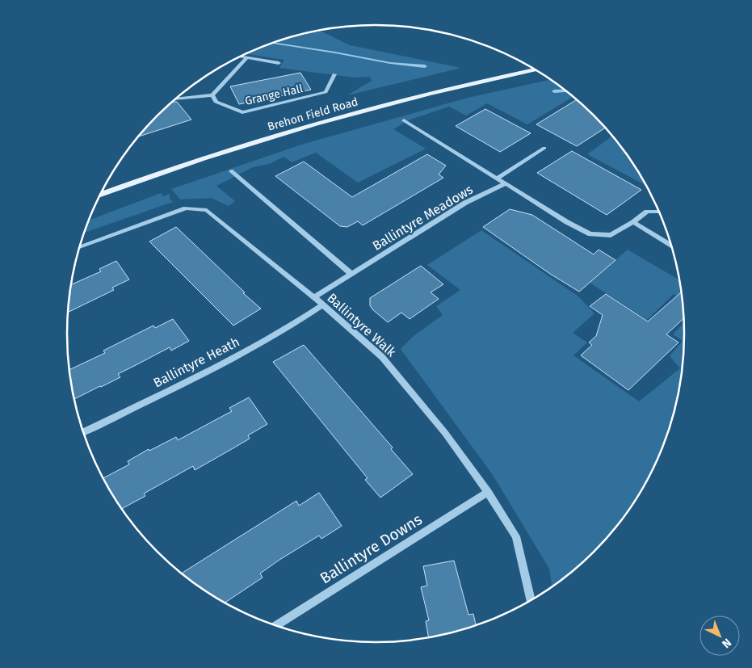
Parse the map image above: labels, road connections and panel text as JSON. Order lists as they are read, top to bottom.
{
  "streets": {
    "main road": ["Brehon Field Road"],
    "street": [
      "Grange Hall",
      "Ballintyre Meadows",
      "Ballintyre Walk",
      "Ballintyre Heath",
      "Ballintyre Downs"
    ]
  },
  "crossings": [
    ["Ballintyre Meadows", "Ballintyre Walk"],
    ["Ballintyre Walk", "Ballintyre Heath"],
    ["Ballintyre Walk", "Ballintyre Downs"]
  ],
  "north": "bottom right"
}
